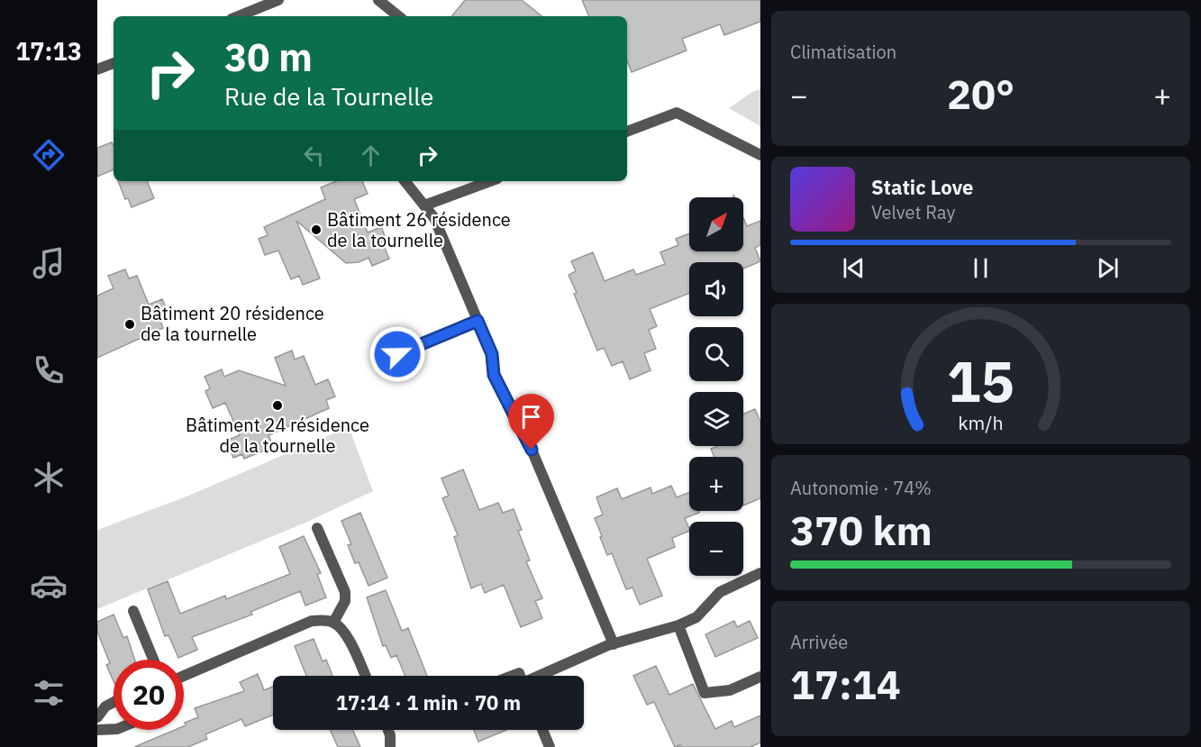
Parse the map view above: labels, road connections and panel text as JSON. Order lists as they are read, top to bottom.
{
  "places": ["Bâtiment 26 résidence de la tournelle", "Bâtiment 20 résidence de la tournelle", "Bâtiment 24 résidence de la tournelle"],
  "north": "top right",
  "page": {
    "tabs": "17:13",
    "tile": [
      "Climatisation",
      ["Autonomie · 74%", "370 km"],
      ["Arrivée", "17:14"]
    ],
    "turn": ["30 m", "Rue de la Tournelle"],
    "heat": ["−", "20°", "+"],
    "song": ["Static Love", "Velvet Ray"],
    "map_buttons": ["+", "−"],
    "limit": "20",
    "trip": "17:14 · 1 min · 70 m",
    "gauge": ["15", "km/h"]
  }
}
